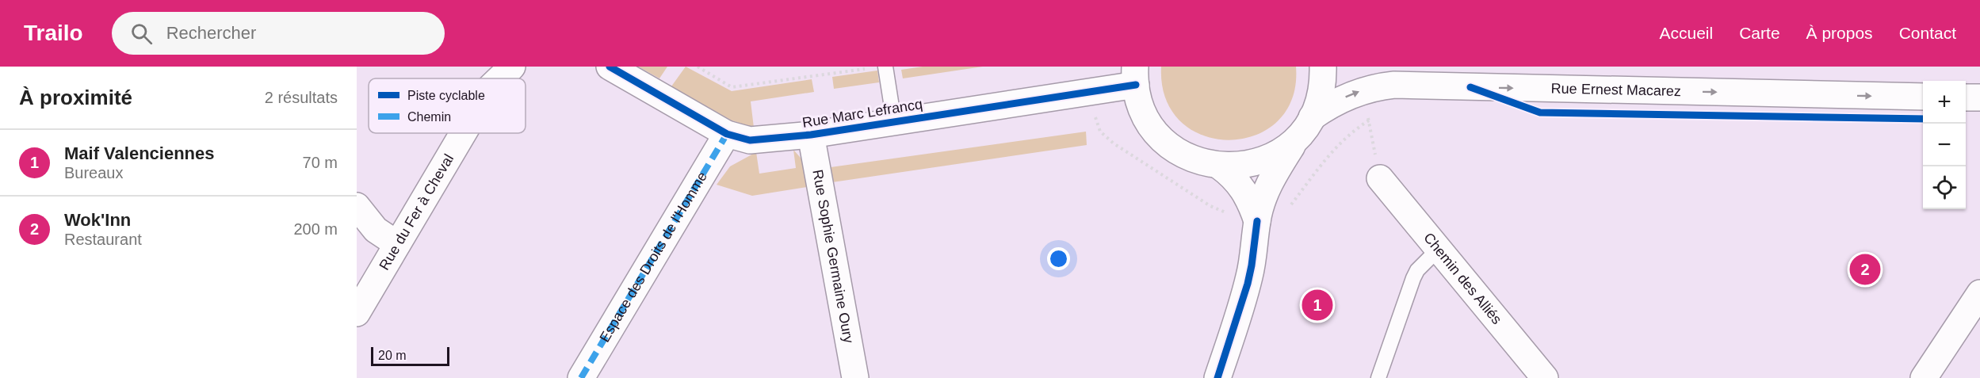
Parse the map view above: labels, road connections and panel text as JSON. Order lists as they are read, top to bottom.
{
  "streets": {
    "street": [
      "Rue Ernest Macarez",
      "Rue Marc Lefrancq",
      "Rue du Fer à Cheval",
      "Espace des Droits de l'Homme",
      "Rue Sophie Germaine Oury",
      "Chemin des Alliés"
    ]
  },
  "crossings": [
    ["Rue Marc Lefrancq", "Espace des Droits de l'Homme"],
    ["Rue Marc Lefrancq", "Rue Sophie Germaine Oury"]
  ],
  "one_way": ["Rue Ernest Macarez"],
  "legend": ["Piste cyclable", "Chemin"],
  "scale_bar": "20 m",
  "page": {
    "header": "Trailo",
    "search": "Rechercher",
    "nav": [
      "Accueil",
      "Carte",
      "À propos",
      "Contact"
    ],
    "heading": ["À proximité", "2 résultats"],
    "map_buttons": ["+", "−"],
    "list": [
      {
        "mark": "1",
        "name": "Maif Valenciennes",
        "note": "Bureaux",
        "value": "70 m"
      },
      {
        "mark": "2",
        "name": "Wok'Inn",
        "note": "Restaurant",
        "value": "200 m"
      }
    ],
    "pins": ["2", "1"],
    "scale": "20 m"
  }
}
